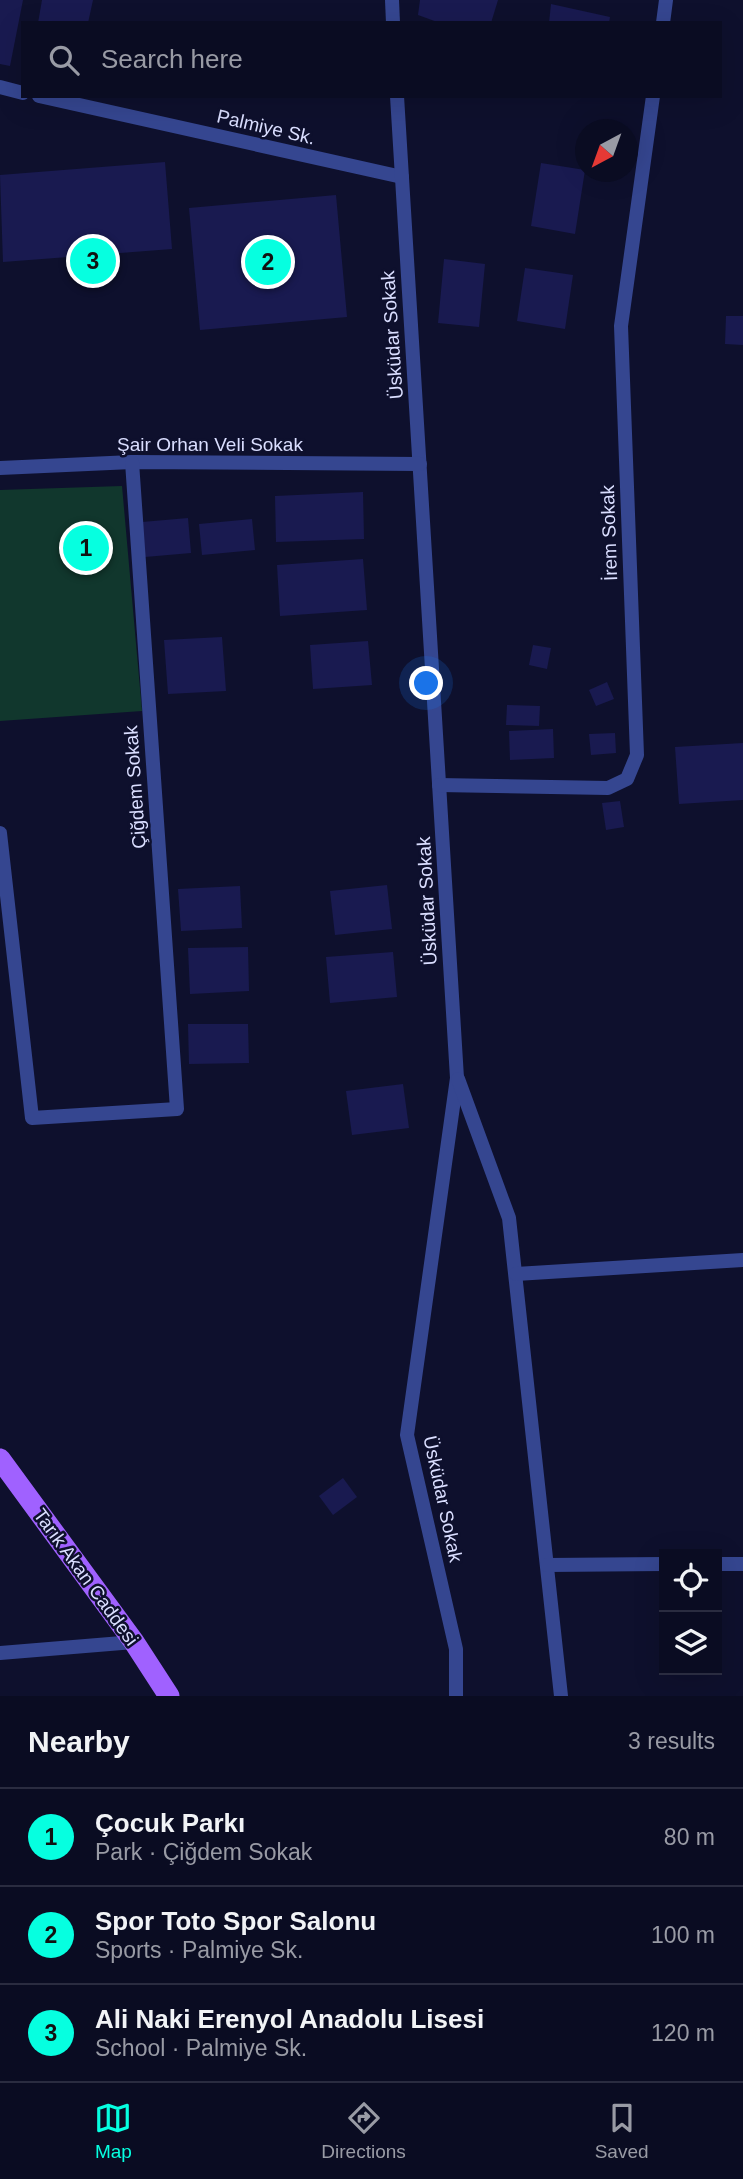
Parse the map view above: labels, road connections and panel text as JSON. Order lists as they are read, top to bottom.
{
  "streets": {
    "main road": ["Tarık Akan Caddesi"],
    "street": [
      "Palmiye Sk.",
      "Üsküdar Sokak",
      "Şair Orhan Veli Sokak",
      "İrem Sokak",
      "Çiğdem Sokak"
    ]
  },
  "crossings": [
    ["Palmiye Sk.", "Üsküdar Sokak"],
    ["Üsküdar Sokak", "Şair Orhan Veli Sokak"],
    ["Üsküdar Sokak", "İrem Sokak"],
    ["Şair Orhan Veli Sokak", "Çiğdem Sokak"]
  ],
  "north": "bottom left",
  "page": {
    "search": "Search here",
    "pins": ["3", "2", "1"],
    "heading": ["Nearby", "3 results"],
    "list": [
      {
        "mark": "1",
        "name": "Çocuk Parkı",
        "note": "Park · Çiğdem Sokak",
        "value": "80 m"
      },
      {
        "mark": "2",
        "name": "Spor Toto Spor Salonu",
        "note": "Sports · Palmiye Sk.",
        "value": "100 m"
      },
      {
        "mark": "3",
        "name": "Ali Naki Erenyol Anadolu Lisesi",
        "note": "School · Palmiye Sk.",
        "value": "120 m"
      }
    ],
    "nav": ["Map", "Directions", "Saved"]
  }
}
